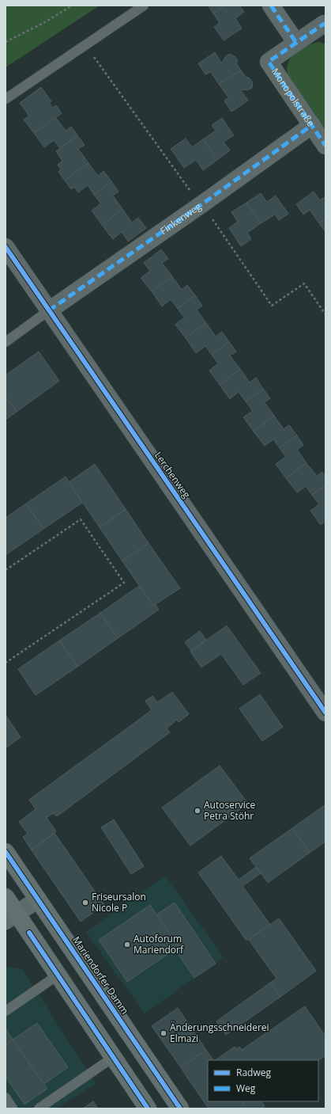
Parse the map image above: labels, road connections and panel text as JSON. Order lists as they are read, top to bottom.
{
  "streets": {
    "main road": ["Mariendorfer Damm"],
    "street": ["Monopolstraße", "Finkenweg", "Lerchenweg"]
  },
  "crossings": [
    ["Monopolstraße", "Finkenweg"],
    ["Finkenweg", "Lerchenweg"]
  ],
  "places": [
    "Autoservice Petra Stöhr",
    "Friseursalon Nicole P",
    "Autoforum Mariendorf",
    "Änderungsschneiderei Elmazi"
  ],
  "legend": ["Radweg", "Weg"]
}
